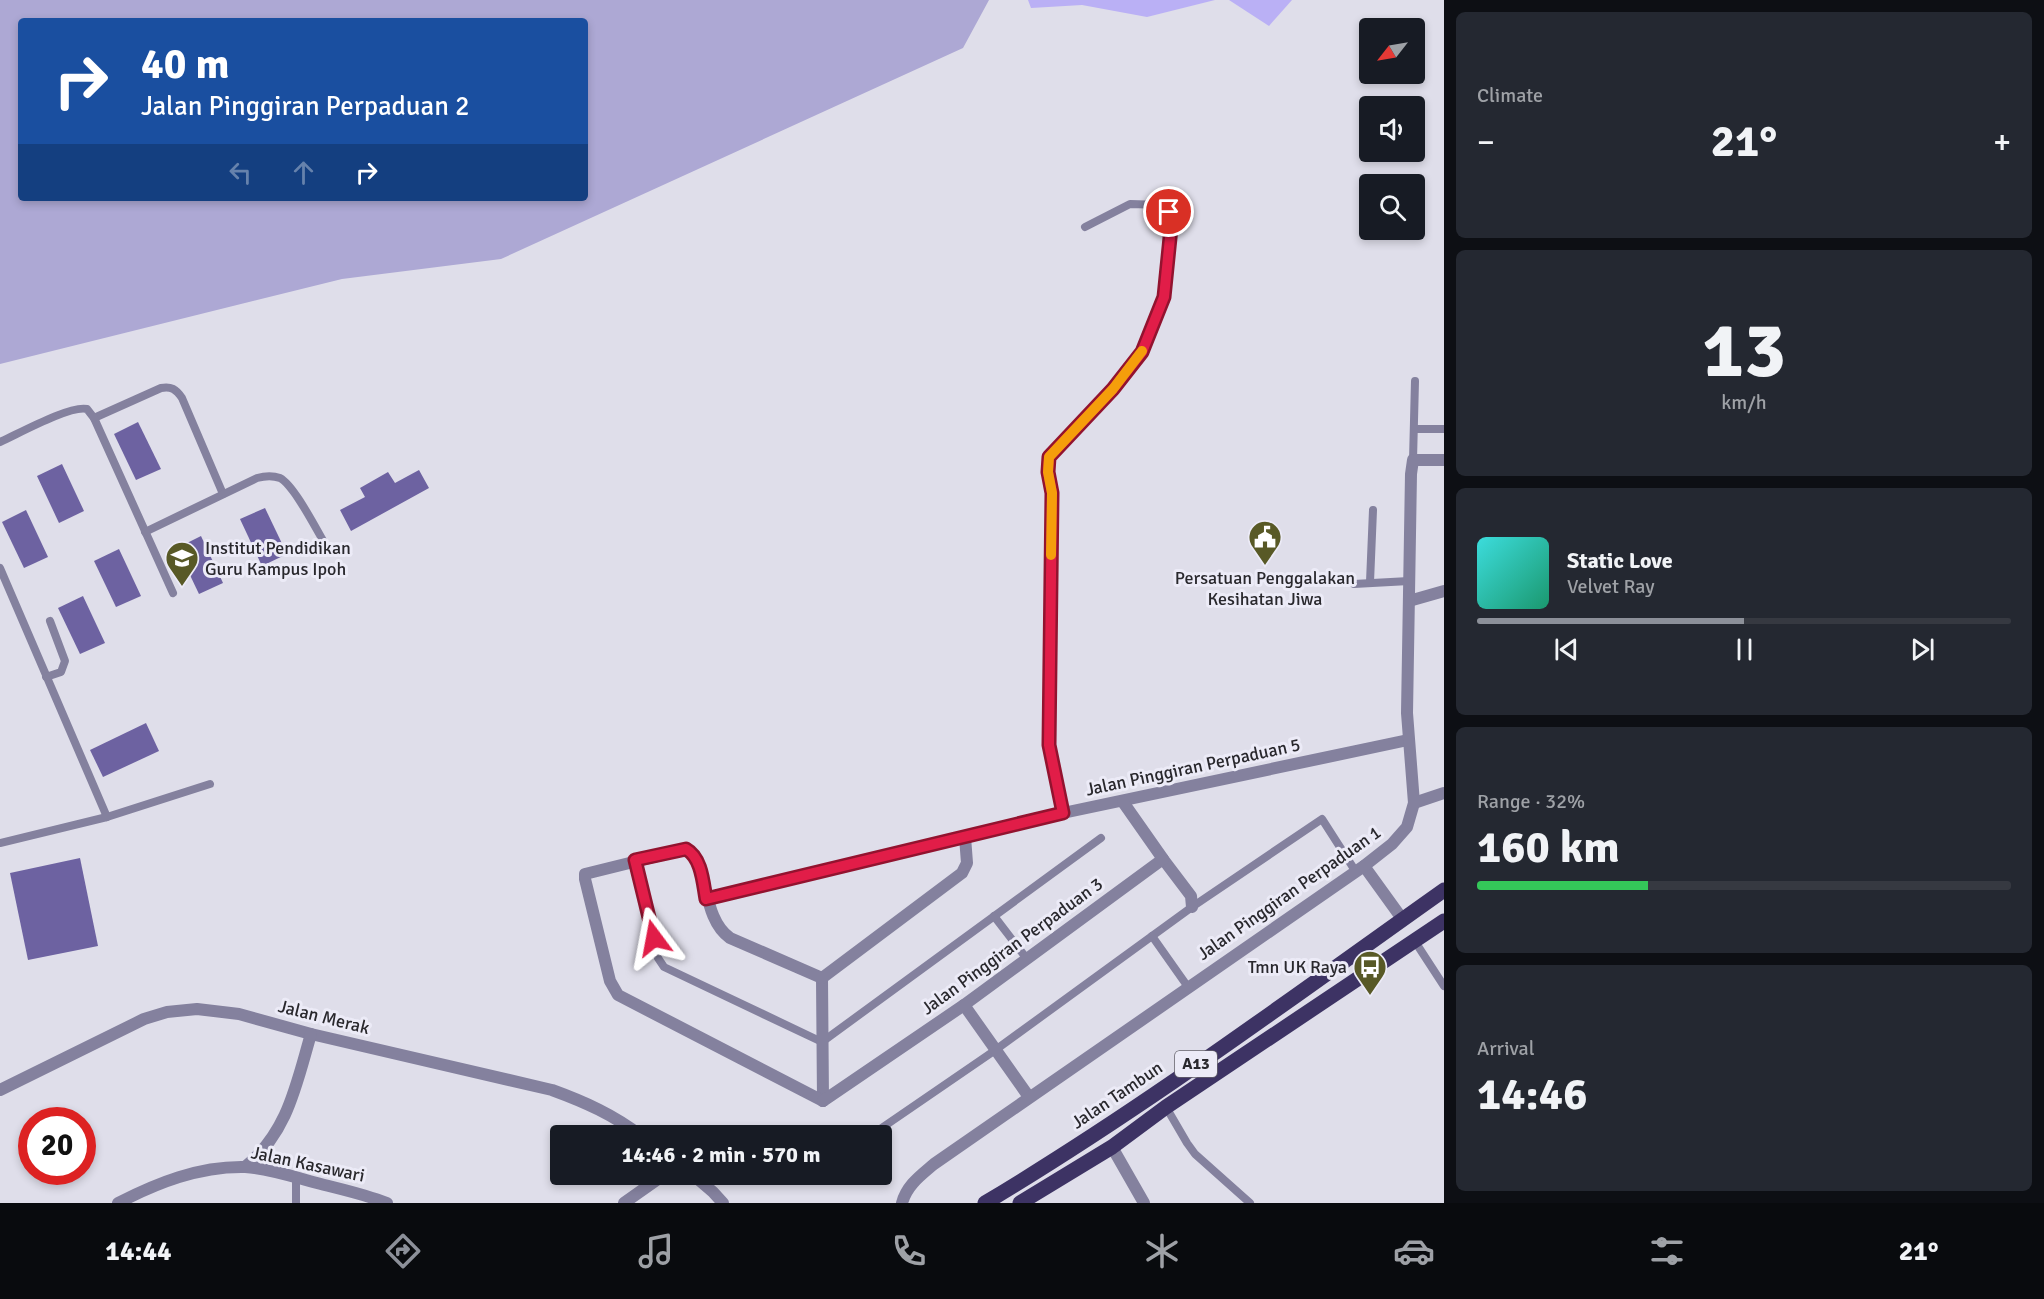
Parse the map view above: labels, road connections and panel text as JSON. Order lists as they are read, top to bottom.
{
  "streets": {
    "main road": ["A13", "Jalan Tambun"],
    "street": [
      "Jalan Pinggiran Perpaduan 5",
      "Jalan Pinggiran Perpaduan 1",
      "Jalan Pinggiran Perpaduan 3",
      "Jalan Merak",
      "Jalan Kasawari"
    ]
  },
  "crossings": [
    ["Jalan Pinggiran Perpaduan 5", "Jalan Pinggiran Perpaduan 1"]
  ],
  "places": {
    "public building": ["Persatuan Penggalakan Kesihatan Jiwa"],
    "school or university": ["Institut Pendidikan Guru Kampus Ipoh"],
    "bus stop": ["Tmn UK Raya"]
  },
  "north": "bottom left",
  "page": {
    "tile": [
      "Climate",
      ["13", "km/h"],
      ["Range · 32%", "160 km"],
      ["Arrival", "14:46"]
    ],
    "turn": ["40 m", "Jalan Pinggiran Perpaduan 2"],
    "heat": ["−", "21°", "+"],
    "song": ["Static Love", "Velvet Ray"],
    "limit": "20",
    "trip": "14:46 · 2 min · 570 m",
    "tabs": ["14:44", "21°"]
  }
}
